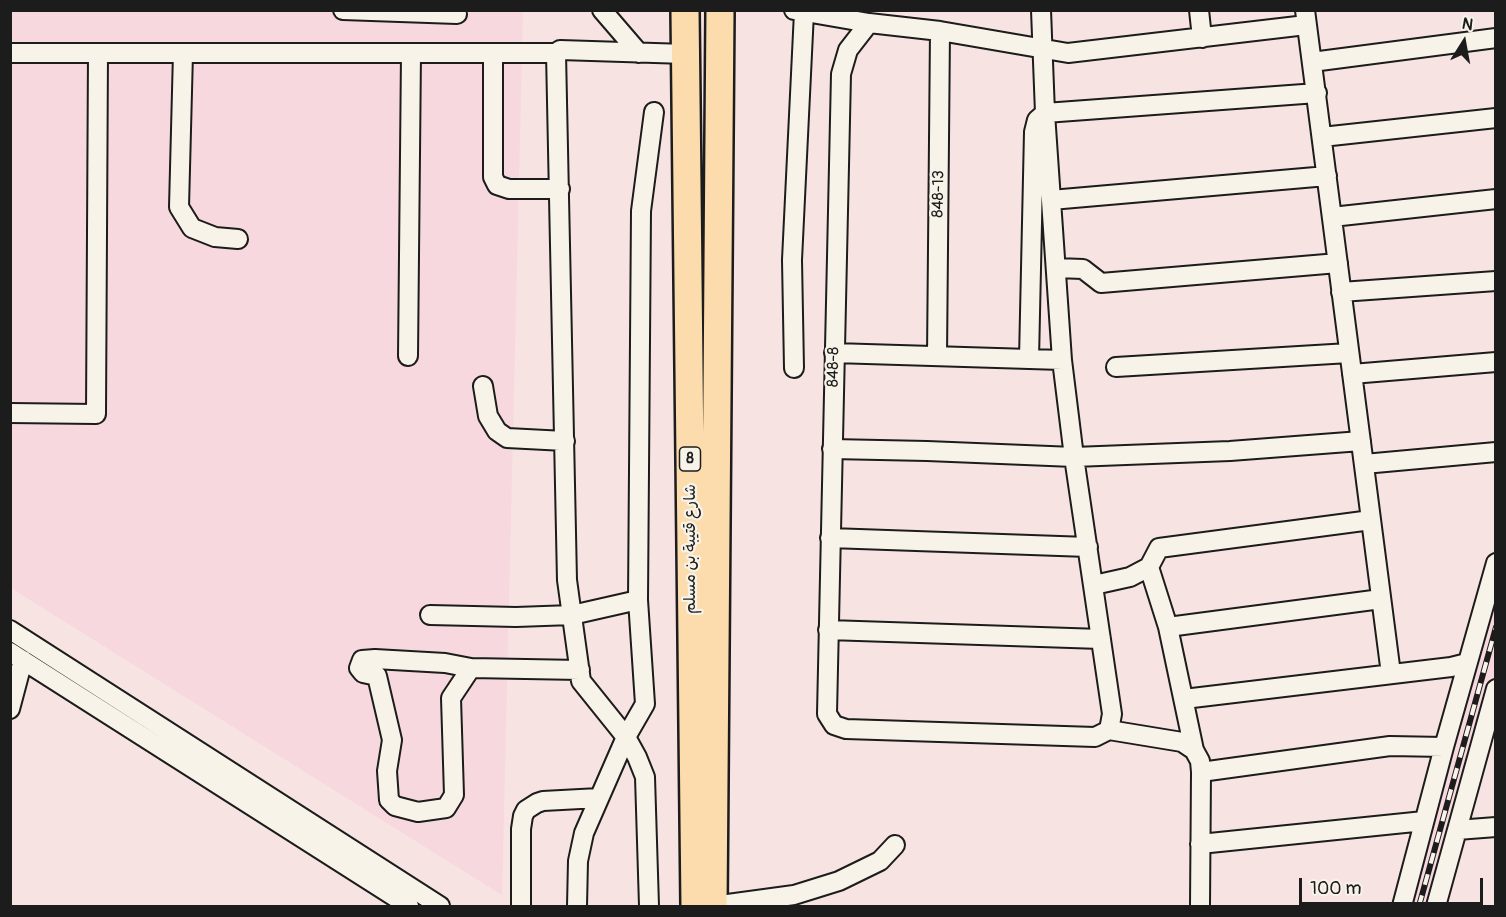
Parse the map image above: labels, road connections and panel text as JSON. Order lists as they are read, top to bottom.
{
  "streets": {
    "highway": ["8", "شارع قتيبة بن مسلم"],
    "street": ["848-13", "848-8"]
  },
  "scale_bar": "100 m",
  "north": "top"
}
